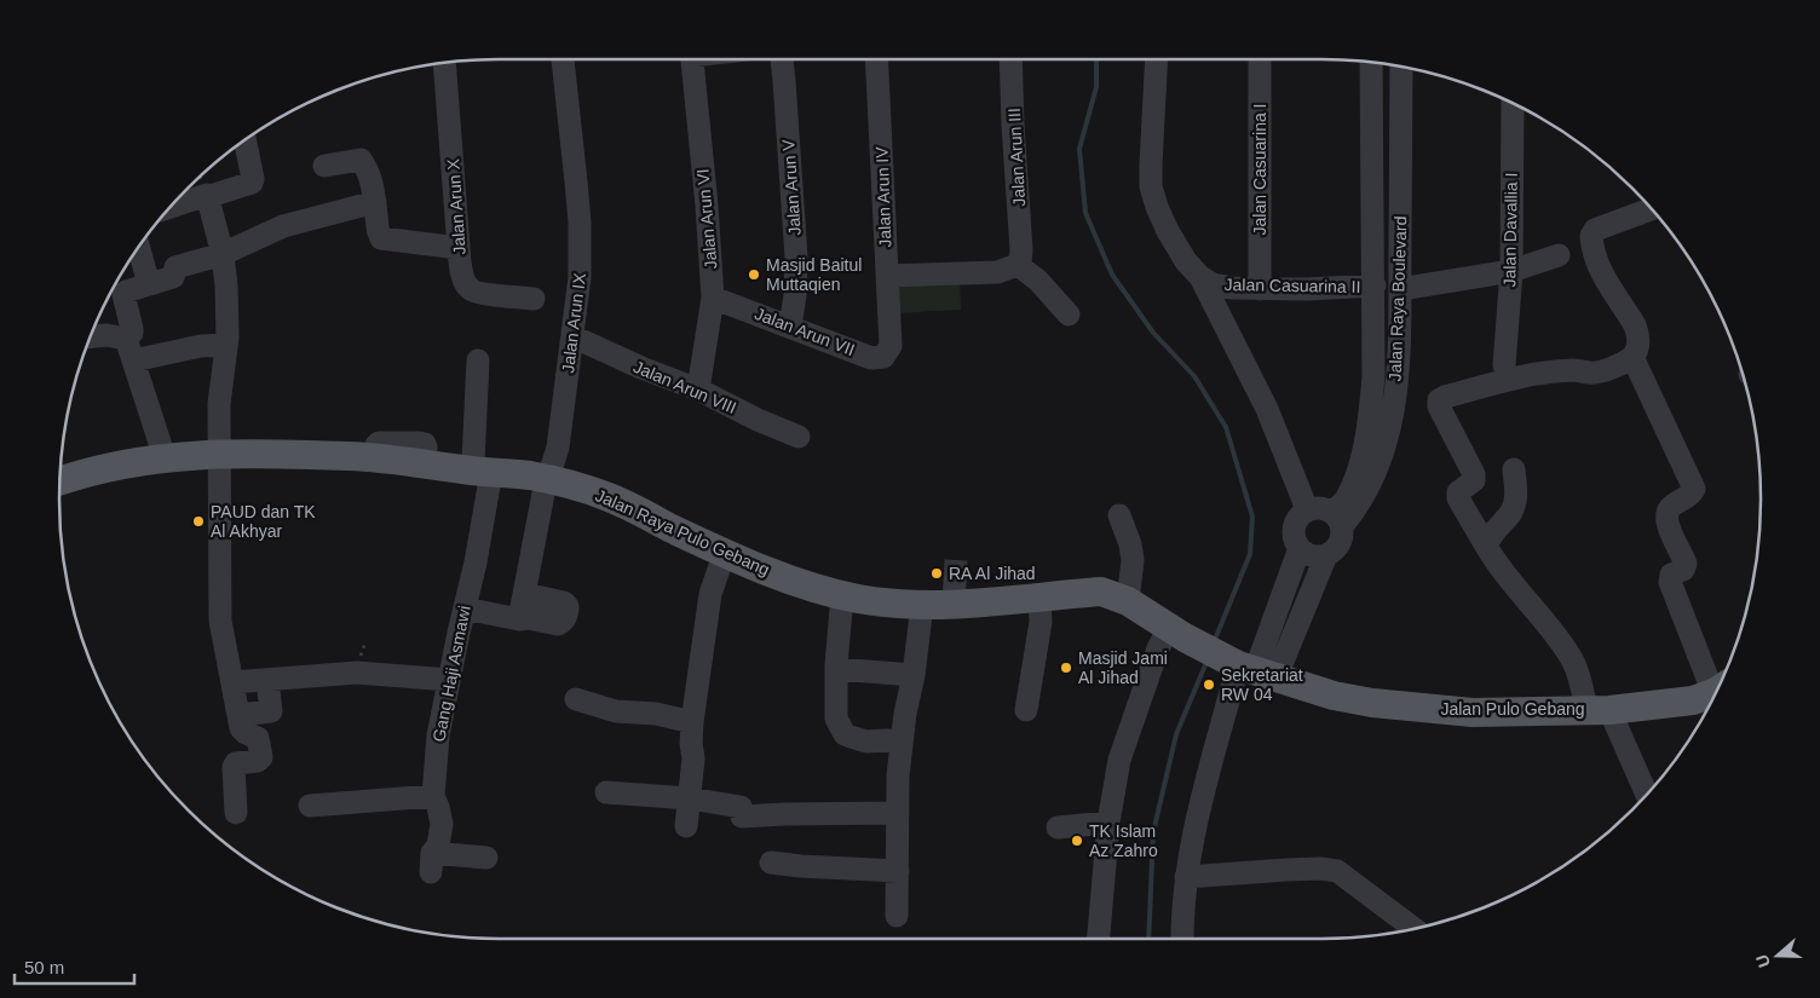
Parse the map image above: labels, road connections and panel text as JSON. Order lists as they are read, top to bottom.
{
  "streets": {
    "main road": ["Jalan Raya Pulo Gebang", "Jalan Pulo Gebang"],
    "street": [
      "Jalan Arun III",
      "Jalan Casuarina I",
      "Jalan Arun V",
      "Jalan Arun IV",
      "Jalan Arun X",
      "Jalan Arun VI",
      "Jalan Davallia I",
      "Jalan Casuarina II",
      "Jalan Raya Boulevard",
      "Jalan Arun IX",
      "Jalan Arun VII",
      "Jalan Arun VIII",
      "Gang Haji Asmawi"
    ]
  },
  "crossings": [
    ["Jalan Casuarina I", "Jalan Casuarina II"],
    ["Jalan Arun V", "Jalan Arun VII"],
    ["Jalan Arun IV", "Jalan Arun VII"],
    ["Jalan Arun VI", "Jalan Arun VII"],
    ["Jalan Arun VI", "Jalan Arun VIII"],
    ["Jalan Casuarina II", "Jalan Raya Boulevard"],
    ["Jalan Arun IX", "Jalan Arun VIII"],
    ["Jalan Arun IX", "Jalan Raya Pulo Gebang"],
    ["Jalan Raya Pulo Gebang", "Gang Haji Asmawi"],
    ["Jalan Raya Pulo Gebang", "Jalan Pulo Gebang"]
  ],
  "places": [
    "Masjid Baitul Muttaqien",
    "PAUD dan TK Al Akhyar",
    "RA Al Jihad",
    "Masjid Jami Al Jihad",
    "Sekretariat RW 04",
    "TK Islam Az Zahro"
  ],
  "scale_bar": "50 m",
  "north": "left"
}
